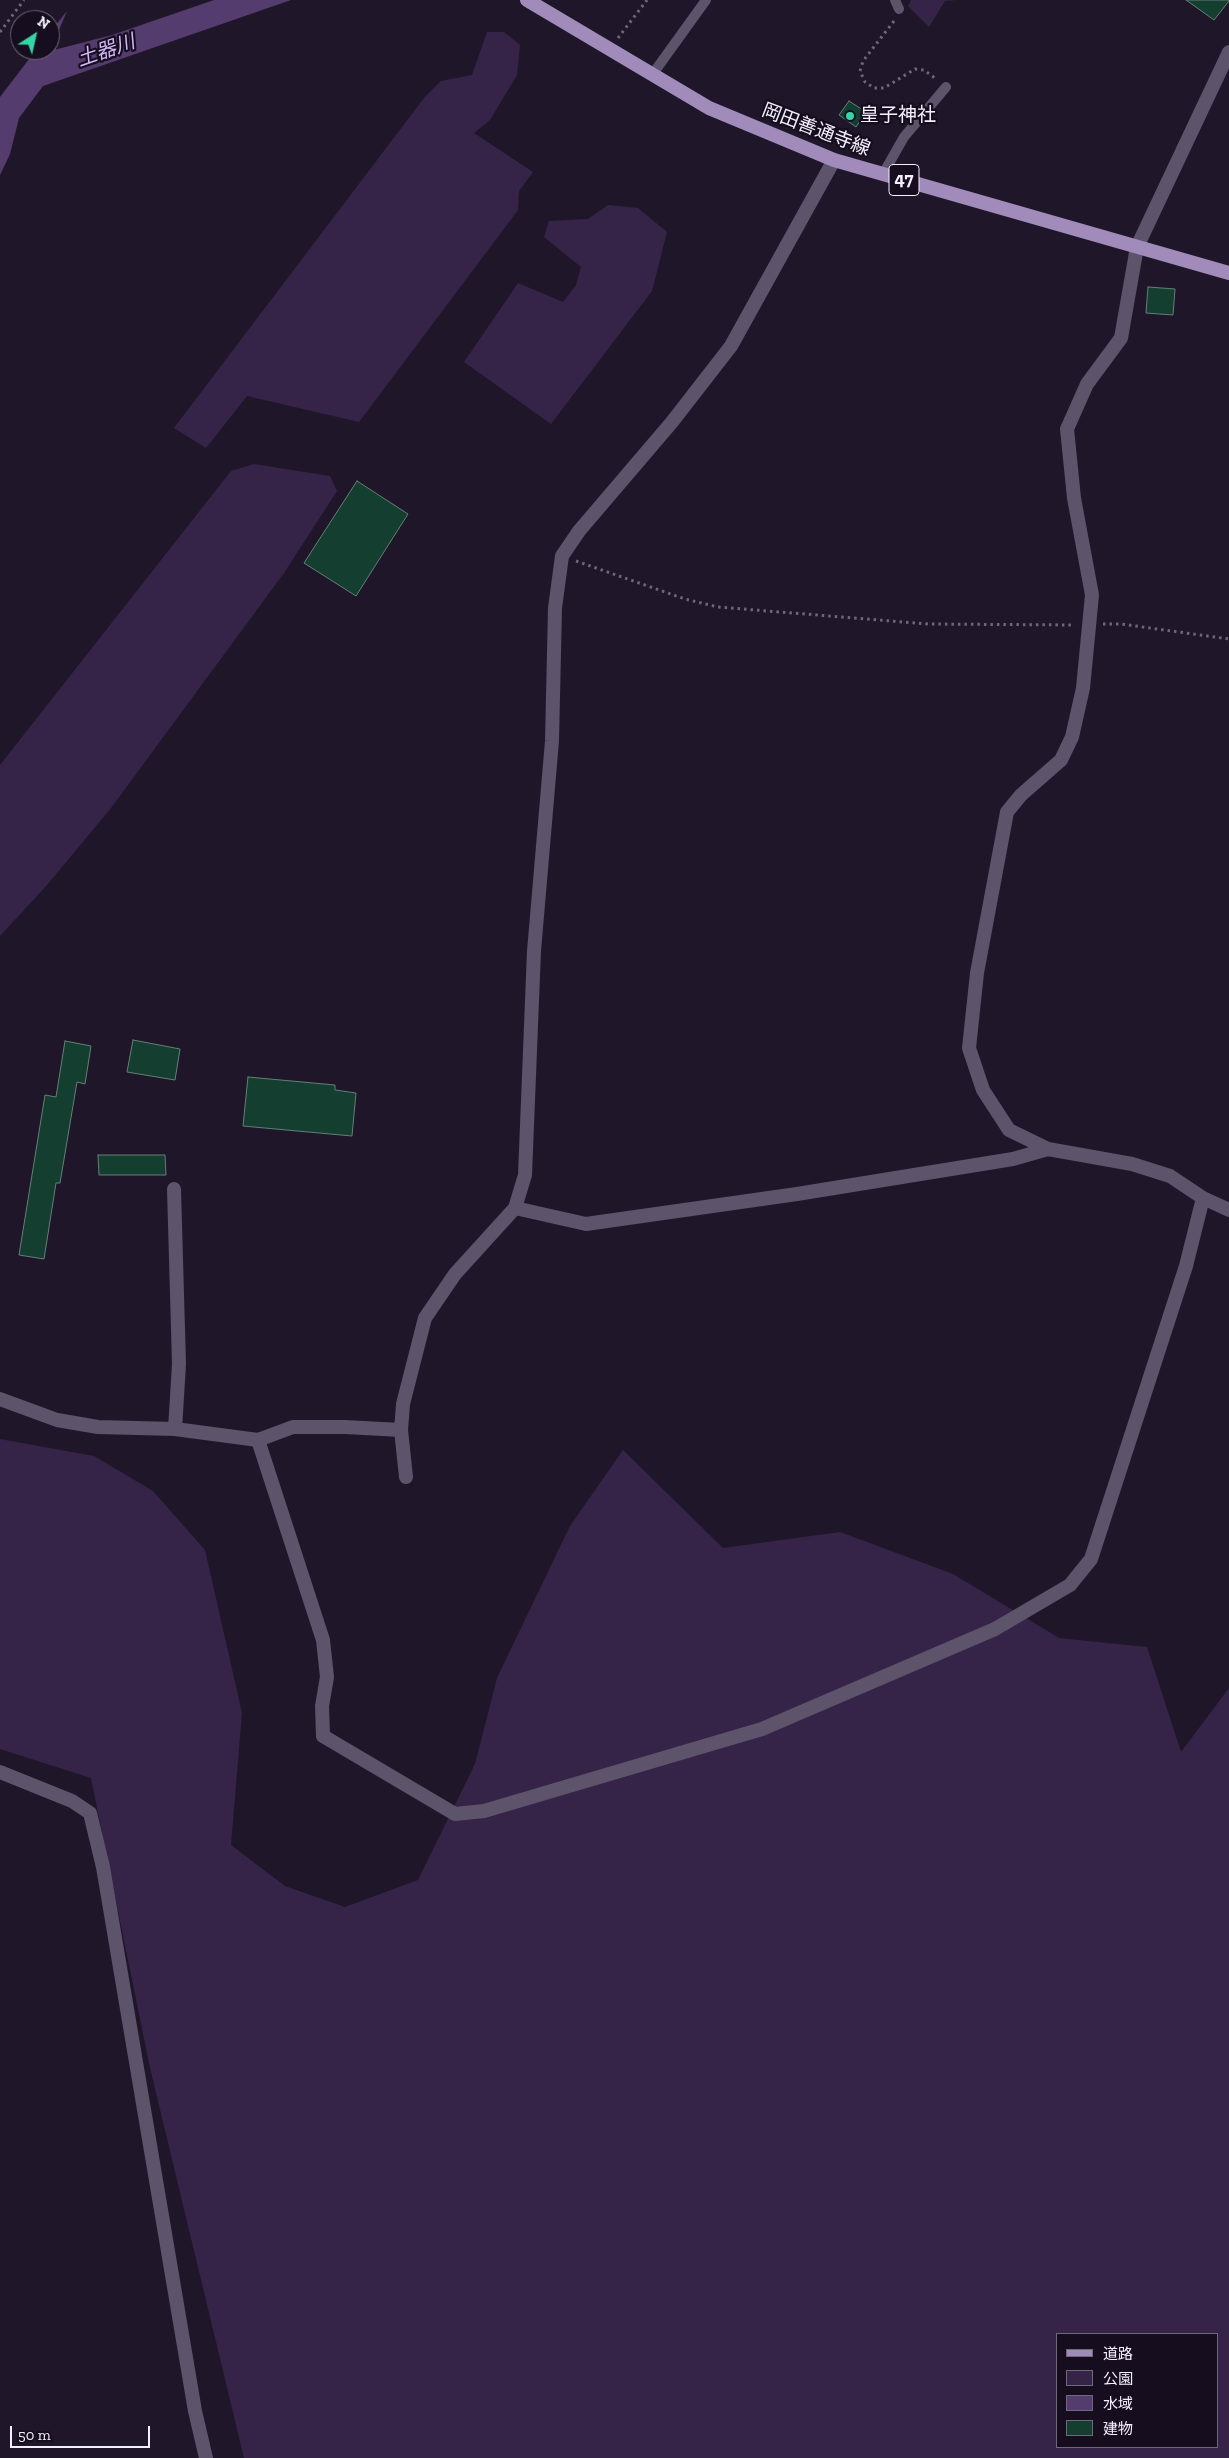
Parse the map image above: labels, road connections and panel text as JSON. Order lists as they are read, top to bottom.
{
  "streets": {
    "main road": ["岡田善通寺線", "47"]
  },
  "water": ["土器川"],
  "places": ["皇子神社"],
  "legend": [
    "道路",
    "公園",
    "水域",
    "建物"
  ],
  "scale_bar": "50 m",
  "north": "top right"
}
